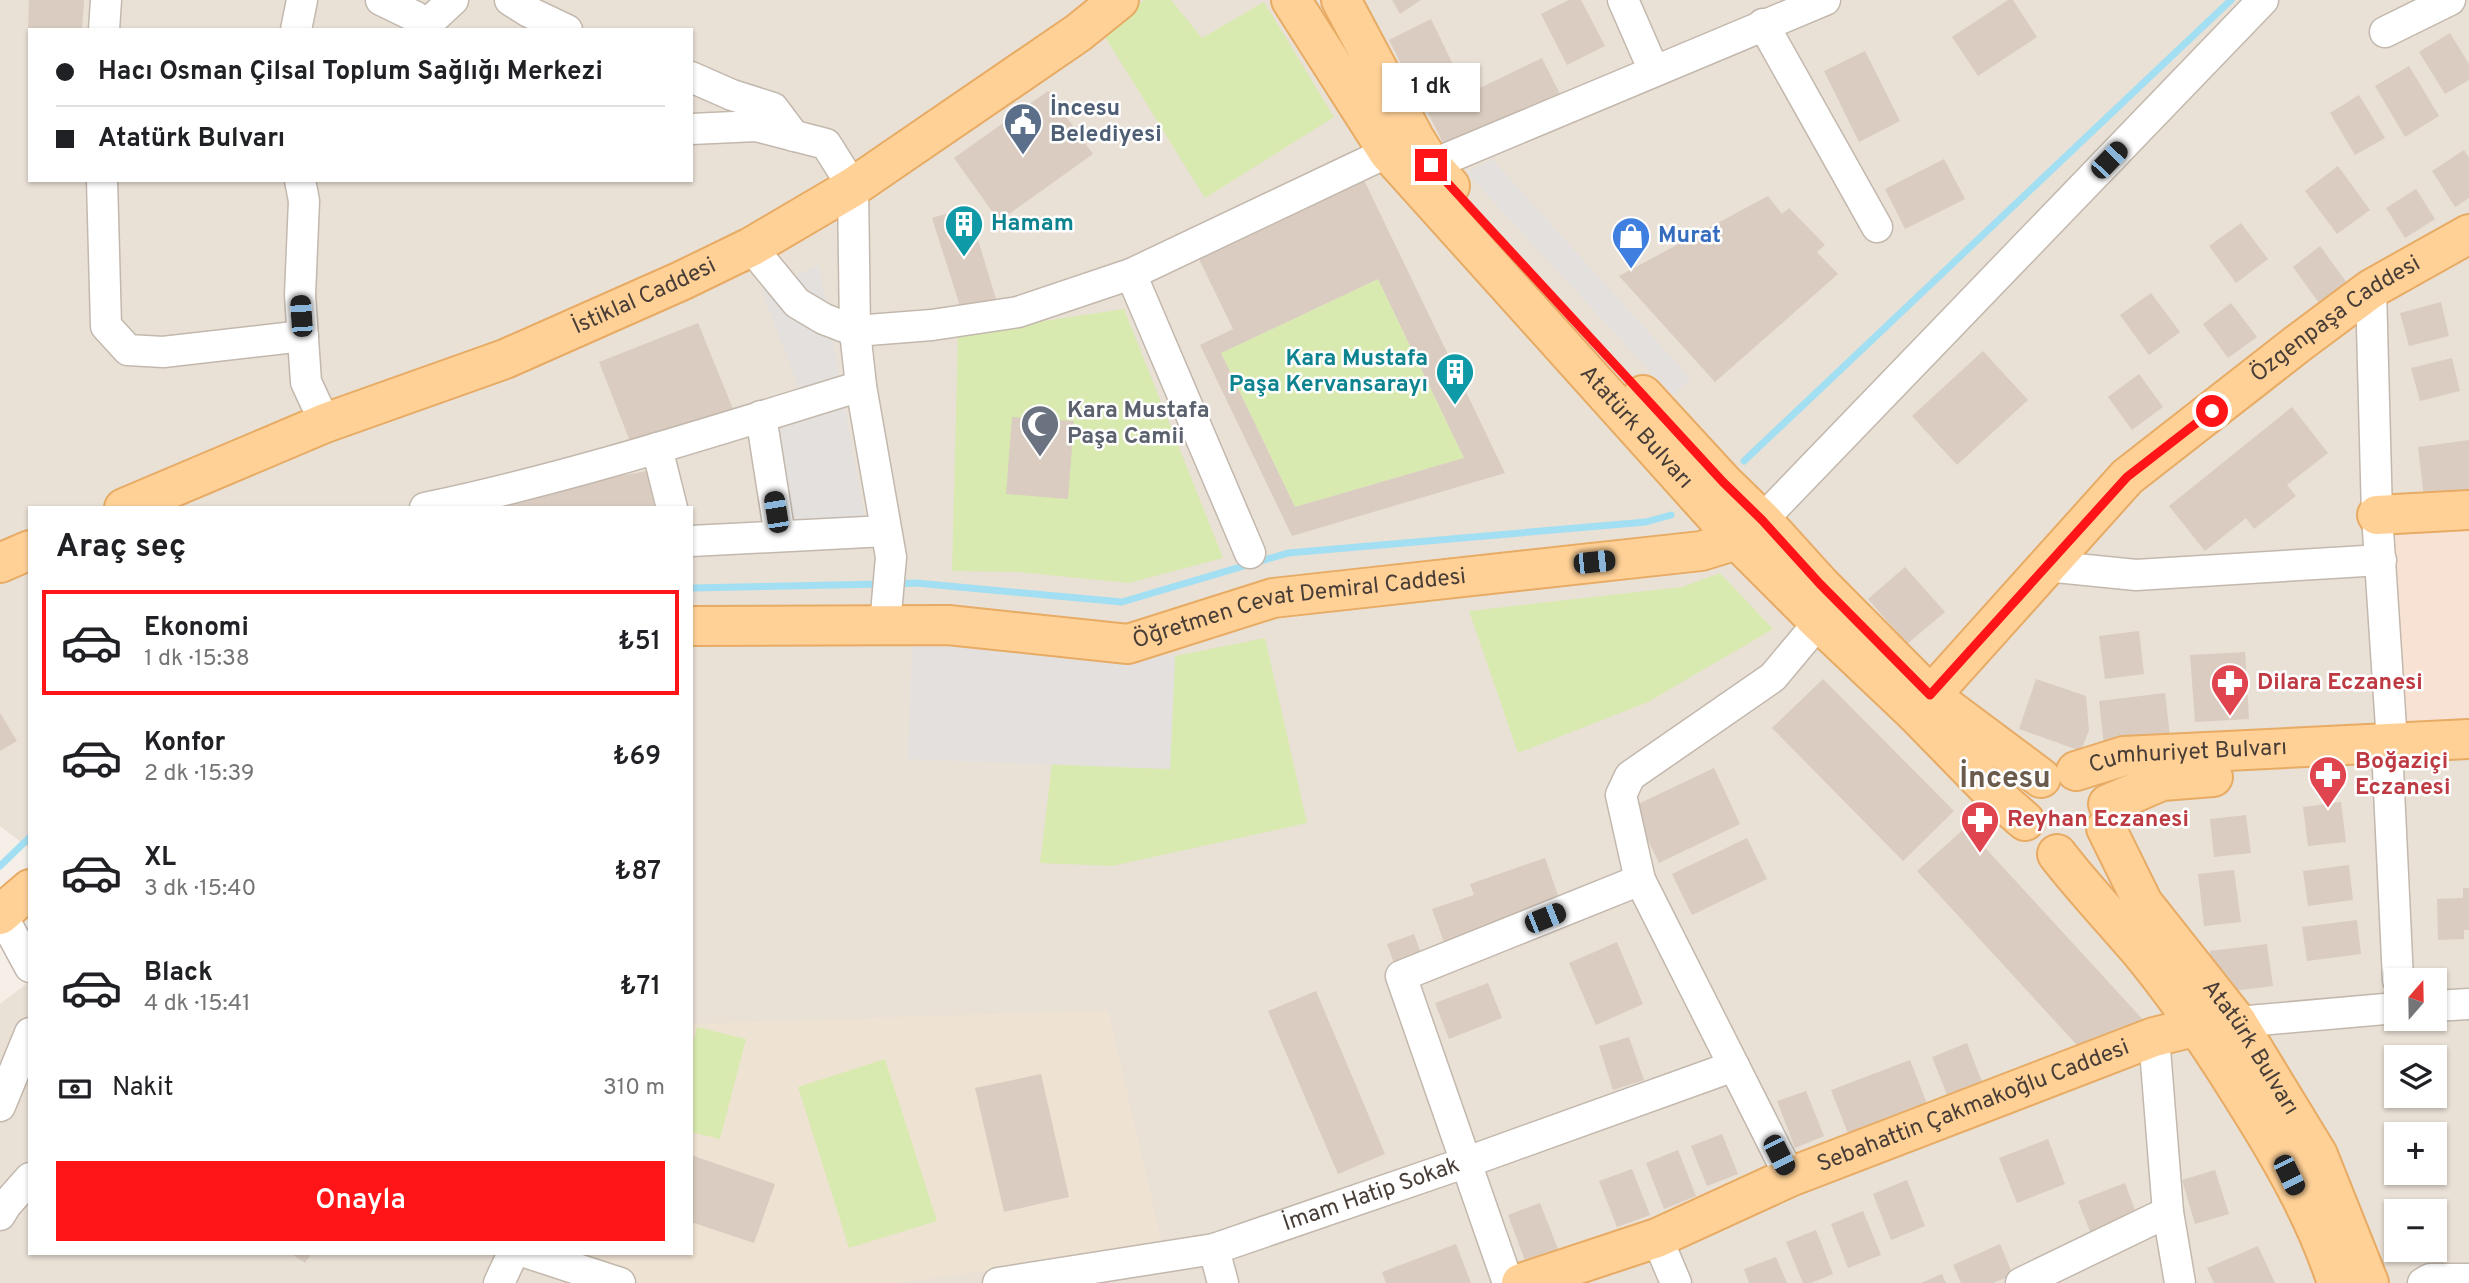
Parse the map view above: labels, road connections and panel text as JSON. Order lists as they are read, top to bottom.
{
  "streets": {
    "main road": [
      "İstiklal Caddesi",
      "Özgenpaşa Caddesi",
      "Atatürk Bulvarı",
      "Öğretmen Cevat Demiral Caddesi",
      "Cumhuriyet Bulvarı",
      "Sebahattin Çakmakoğlu Caddesi"
    ],
    "street": ["İmam Hatip Sokak"]
  },
  "crossings": [
    ["Özgenpaşa Caddesi", "Atatürk Bulvarı"],
    ["Atatürk Bulvarı", "Öğretmen Cevat Demiral Caddesi"],
    ["Atatürk Bulvarı", "Cumhuriyet Bulvarı"],
    ["Atatürk Bulvarı", "Sebahattin Çakmakoğlu Caddesi"]
  ],
  "districts": ["İncesu"],
  "places": {
    "public building": ["İncesu Belediyesi"],
    "building": ["Hamam", "Kara Mustafa Paşa Kervansarayı"],
    "shop": ["Murat"],
    "mosque": ["Kara Mustafa Paşa Camii"],
    "pharmacy": ["Dilara Eczanesi", "Boğaziçi Eczanesi", "Reyhan Eczanesi"]
  },
  "north": "top",
  "page": {
    "banner": ["Hacı Osman Çilsal Toplum Sağlığı Merkezi", "Atatürk Bulvarı"],
    "bubble": "1 dk",
    "heading": "Araç seç",
    "list": [
      {
        "name": "Ekonomi",
        "note": "1 dk · 15:38",
        "value": "₺51"
      },
      {
        "name": "Konfor",
        "note": "2 dk · 15:39",
        "value": "₺69"
      },
      {
        "name": "XL",
        "note": "3 dk · 15:40",
        "value": "₺87"
      },
      {
        "name": "Black",
        "note": "4 dk · 15:41",
        "value": "₺71"
      }
    ],
    "map_buttons": ["+", "−"],
    "pay": ["Nakit", "310 m"],
    "buttons": "Onayla"
  }
}
